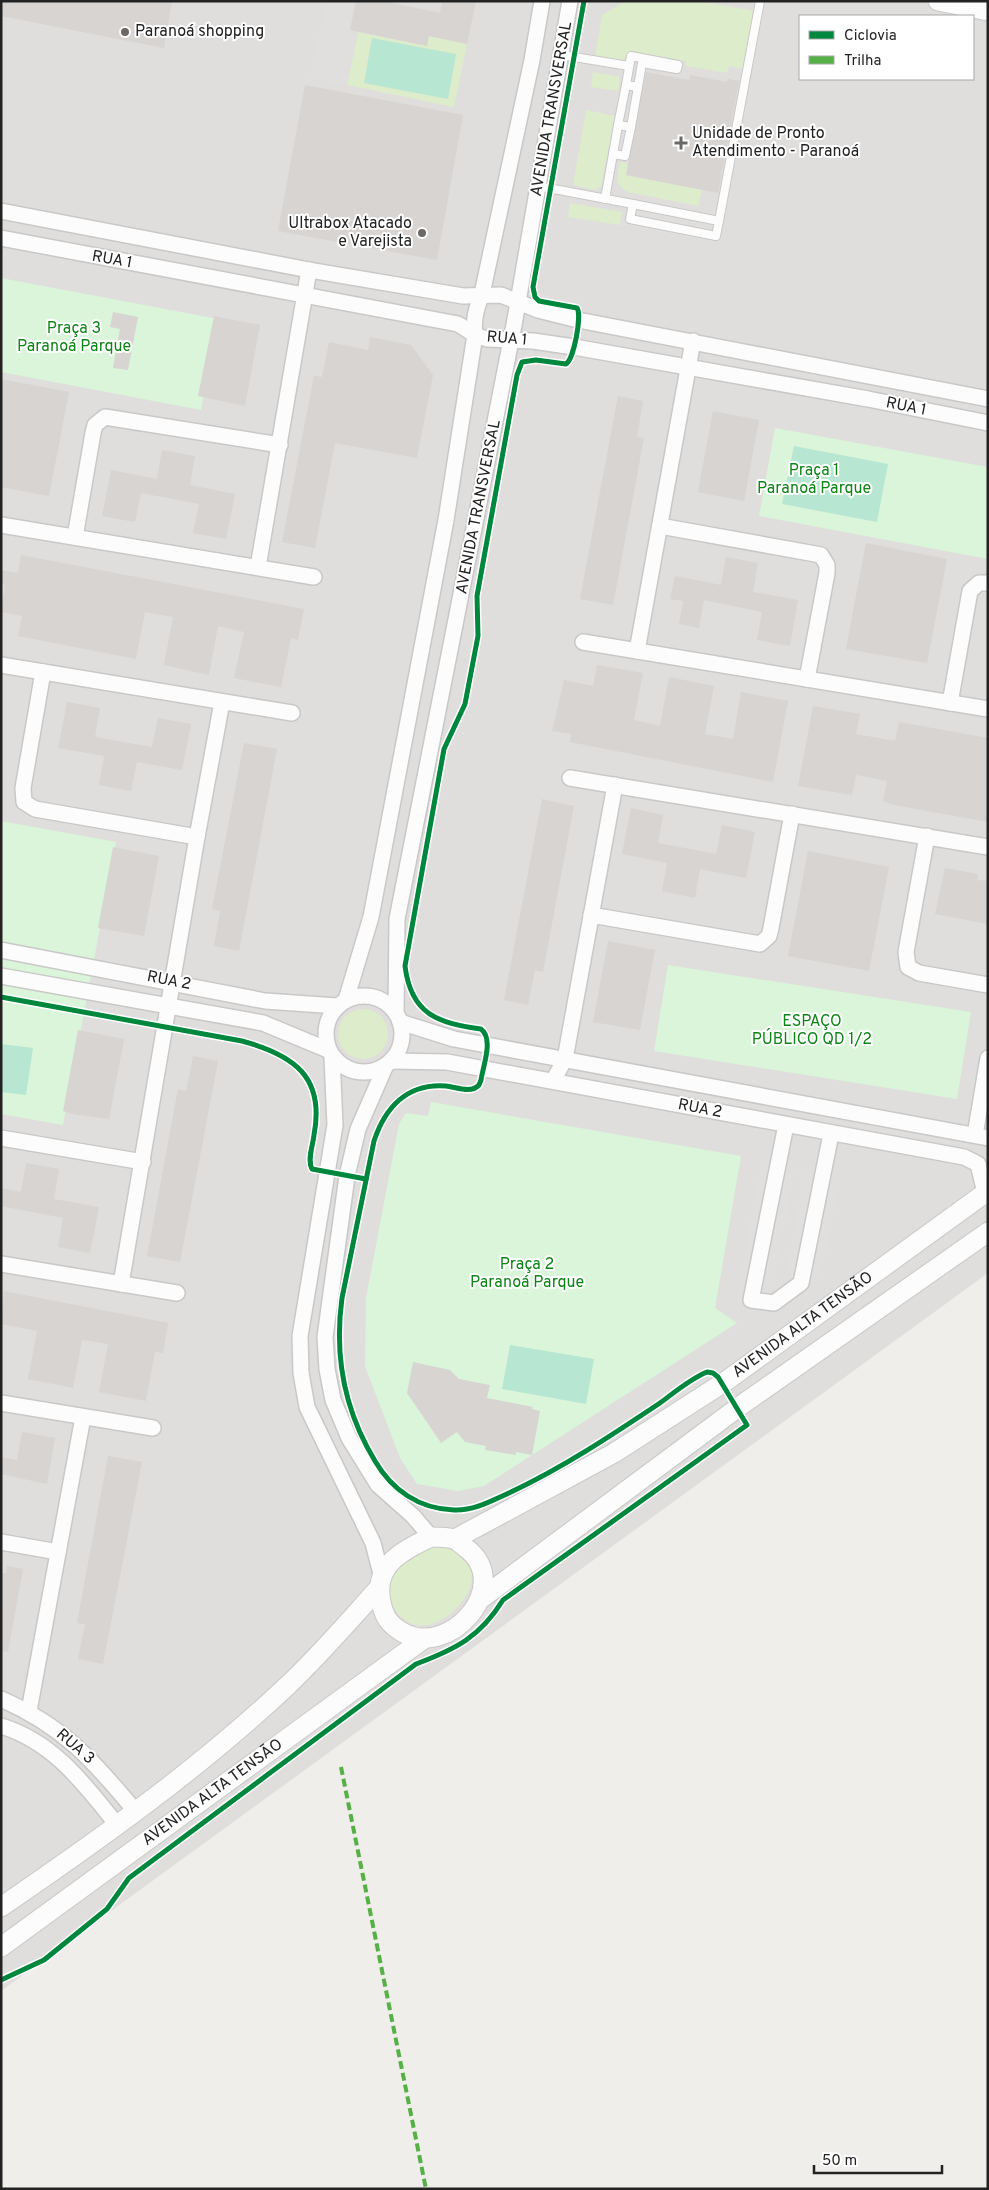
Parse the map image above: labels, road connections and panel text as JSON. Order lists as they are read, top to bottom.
{
  "streets": {
    "street": [
      "AVENIDA TRANSVERSAL",
      "RUA 1",
      "RUA 2",
      "AVENIDA ALTA TENSÃO",
      "RUA 3",
      "AVENIDA ALTA TENSĀO"
    ]
  },
  "crossings": [
    ["AVENIDA TRANSVERSAL", "RUA 1"],
    ["AVENIDA TRANSVERSAL", "RUA 2"],
    ["AVENIDA TRANSVERSAL", "AVENIDA ALTA TENSÃO"],
    ["AVENIDA TRANSVERSAL", "AVENIDA ALTA TENSĀO"],
    ["RUA 2", "AVENIDA ALTA TENSÃO"],
    ["AVENIDA ALTA TENSÃO", "AVENIDA ALTA TENSĀO"],
    ["RUA 3", "AVENIDA ALTA TENSĀO"]
  ],
  "parks": [
    "Praça 3 Paranoá Parque",
    "Praça 1 Paranoá Parque",
    "ESPAÇO PÚBLICO QD 1/2",
    "Praça 2 Paranoá Parque"
  ],
  "places": {
    "other": ["Paranoá shopping", "Ultrabox Atacado e Varejista"],
    "health": ["Unidade de Pronto Atendimento - Paranoá"]
  },
  "legend": ["Ciclovia", "Trilha"],
  "scale_bar": "50 m"
}
